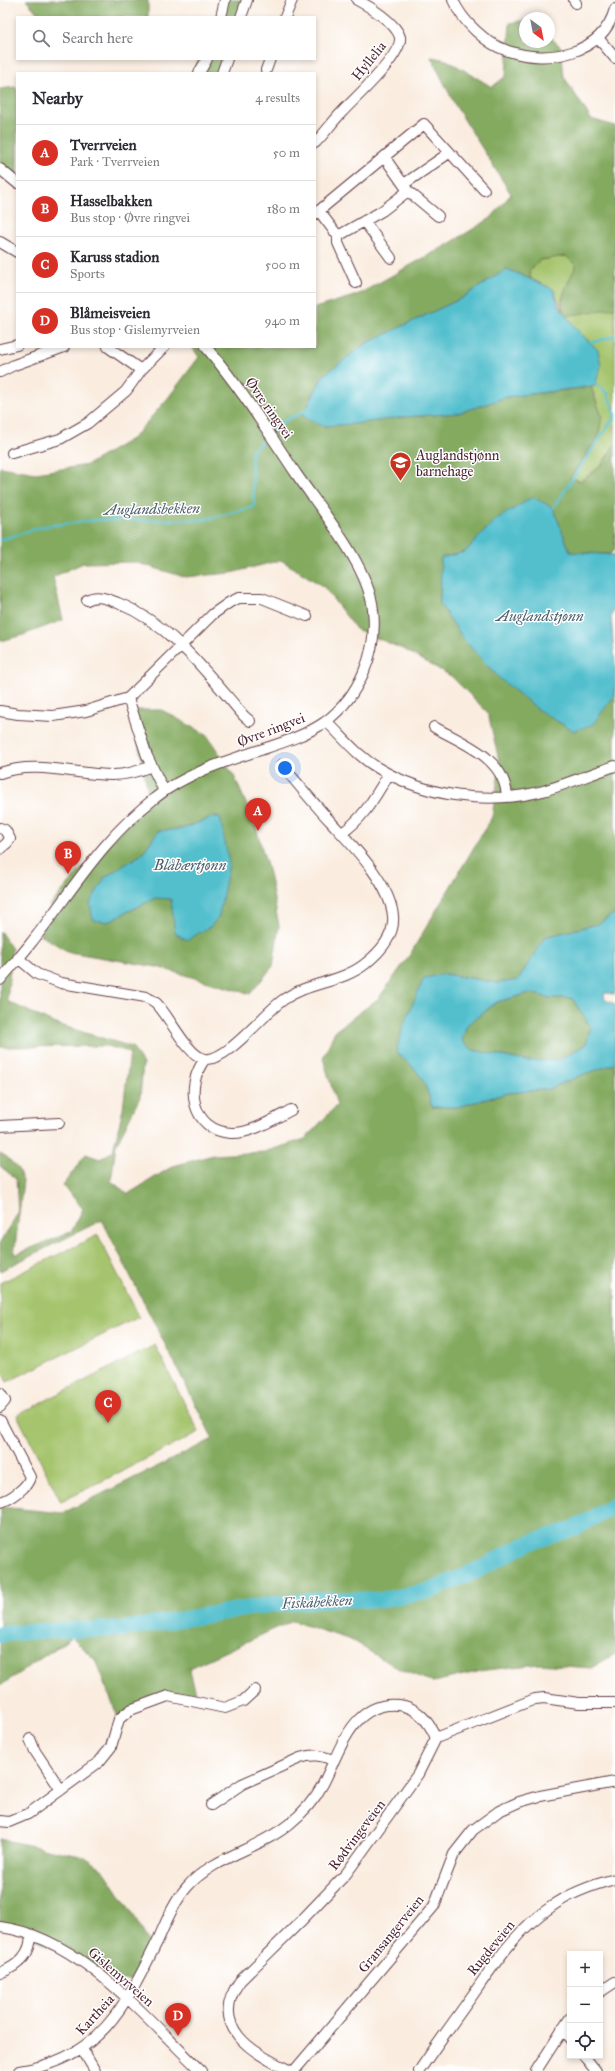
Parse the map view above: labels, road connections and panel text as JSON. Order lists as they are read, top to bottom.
{
  "streets": {
    "street": [
      "Hyllelia",
      "Øvre ringvei",
      "Rødvingeveien",
      "Gransangerveien",
      "Rugdeveien",
      "Gislemyrveien",
      "Kartheia"
    ]
  },
  "crossings": [
    ["Rødvingeveien", "Kartheia"],
    ["Gislemyrveien", "Kartheia"]
  ],
  "water": [
    "Auglandsbekken",
    "Auglandstjønn",
    "Blåbærtjønn",
    "Fiskåbekken"
  ],
  "places": {
    "school or university": ["Auglandstjønn barnehage"]
  },
  "north": "bottom right",
  "page": {
    "search": "Search here",
    "heading": ["Nearby", "4 results"],
    "list": [
      {
        "mark": "A",
        "name": "Tverrveien",
        "note": "Park · Tverrveien",
        "value": "50 m"
      },
      {
        "mark": "B",
        "name": "Hasselbakken",
        "note": "Bus stop · Øvre ringvei",
        "value": "180 m"
      },
      {
        "mark": "C",
        "name": "Karuss stadion",
        "note": "Sports",
        "value": "500 m"
      },
      {
        "mark": "D",
        "name": "Blåmeisveien",
        "note": "Bus stop · Gislemyrveien",
        "value": "940 m"
      }
    ],
    "pins": [
      "A",
      "B",
      "C",
      "D"
    ],
    "map_buttons": ["+", "−"]
  }
}
